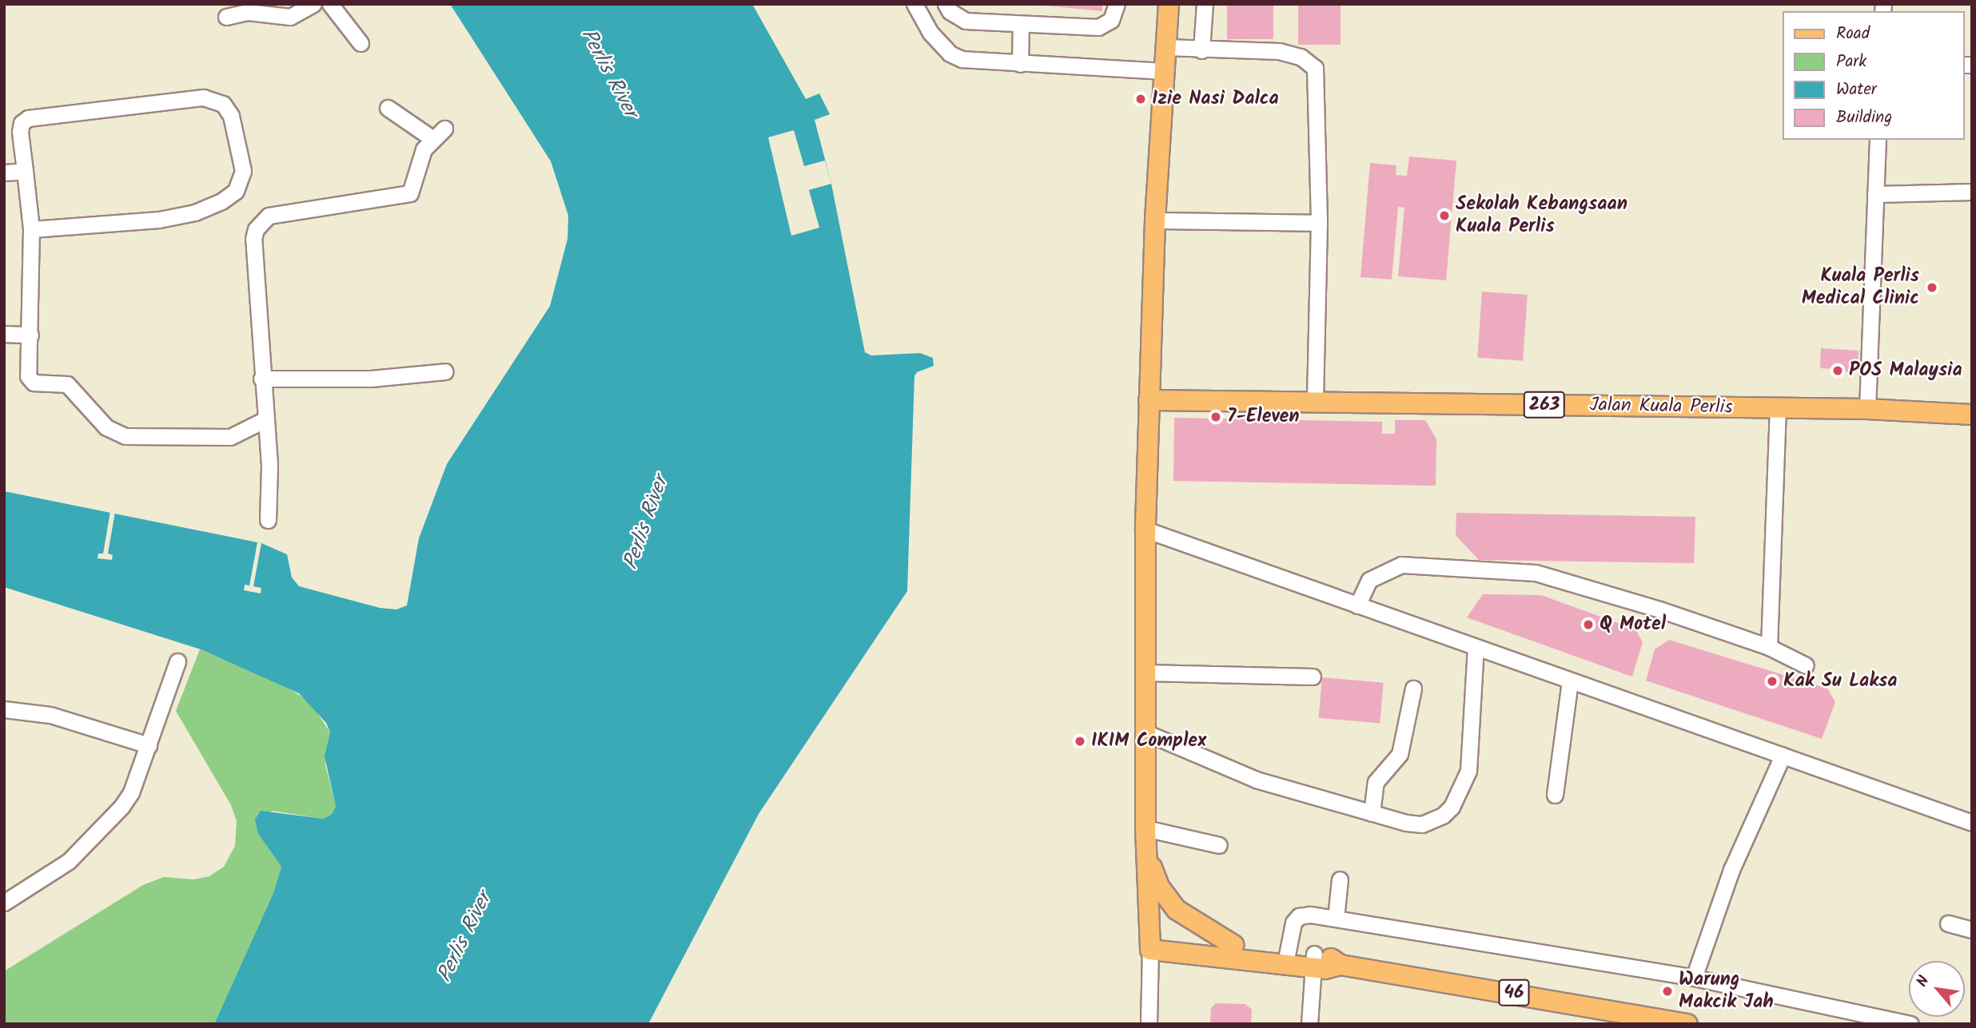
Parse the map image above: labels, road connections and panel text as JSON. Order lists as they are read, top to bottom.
{
  "streets": {
    "main road": ["263", "Jalan Kuala Perlis", "46"]
  },
  "water": ["Perlis River"],
  "places": [
    "Izie Nasi Dalca",
    "Sekolah Kebangsaan Kuala Perlis",
    "Kuala Perlis Medical Clinic",
    "POS Malaysia",
    "7-Eleven",
    "Q Motel",
    "Kak Su Laksa",
    "IKIM Complex",
    "Warung Makcik Jah"
  ],
  "legend": [
    "Road",
    "Park",
    "Water",
    "Building"
  ],
  "north": "top left"
}
